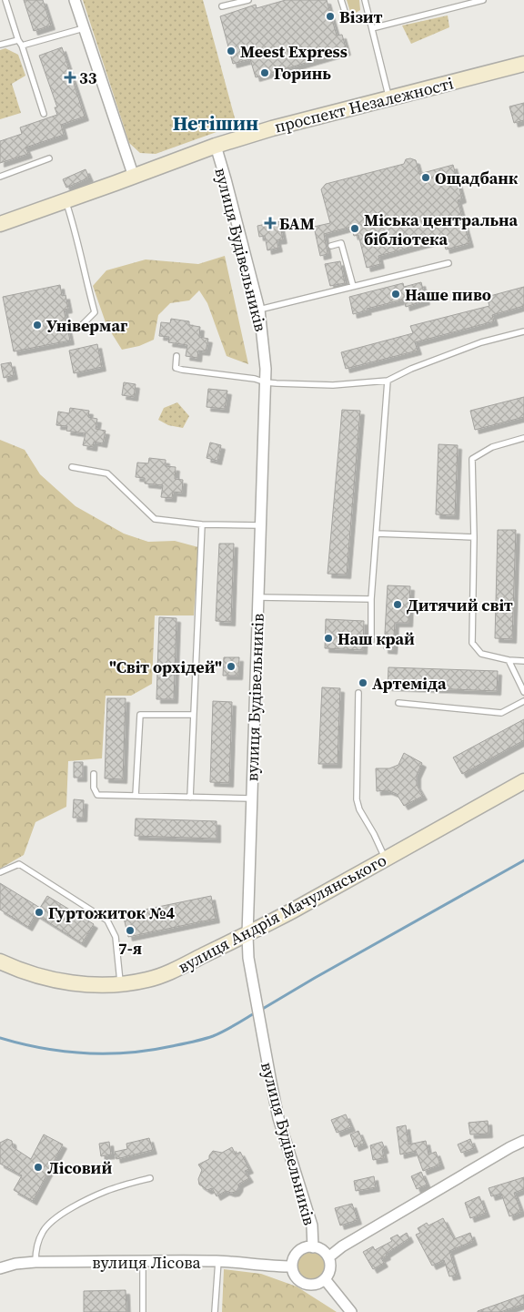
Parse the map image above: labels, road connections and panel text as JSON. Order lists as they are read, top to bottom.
{
  "streets": {
    "street": [
      "проспект Незалежності",
      "вулиця Будівельників",
      "вулиця Андрія Мачулянського",
      "вулиця Лісова"
    ]
  },
  "crossings": [
    ["проспект Незалежності", "вулиця Будівельників"],
    ["вулиця Будівельників", "вулиця Андрія Мачулянського"],
    ["вулиця Будівельників", "вулиця Лісова"]
  ],
  "districts": ["Нетішин"],
  "places": {
    "other": [
      "Візит",
      "Meest Express",
      "Горинь",
      "Ощадбанк",
      "Міська центральна бібліотека",
      "Наше пиво",
      "Універмаг",
      "Дитячий світ",
      "Наш край",
      "\"Світ орхідей\"",
      "Артеміда",
      "Гуртожиток №4",
      "7-я",
      "Лісовий"
    ],
    "health": ["33", "БАМ"]
  }
}
